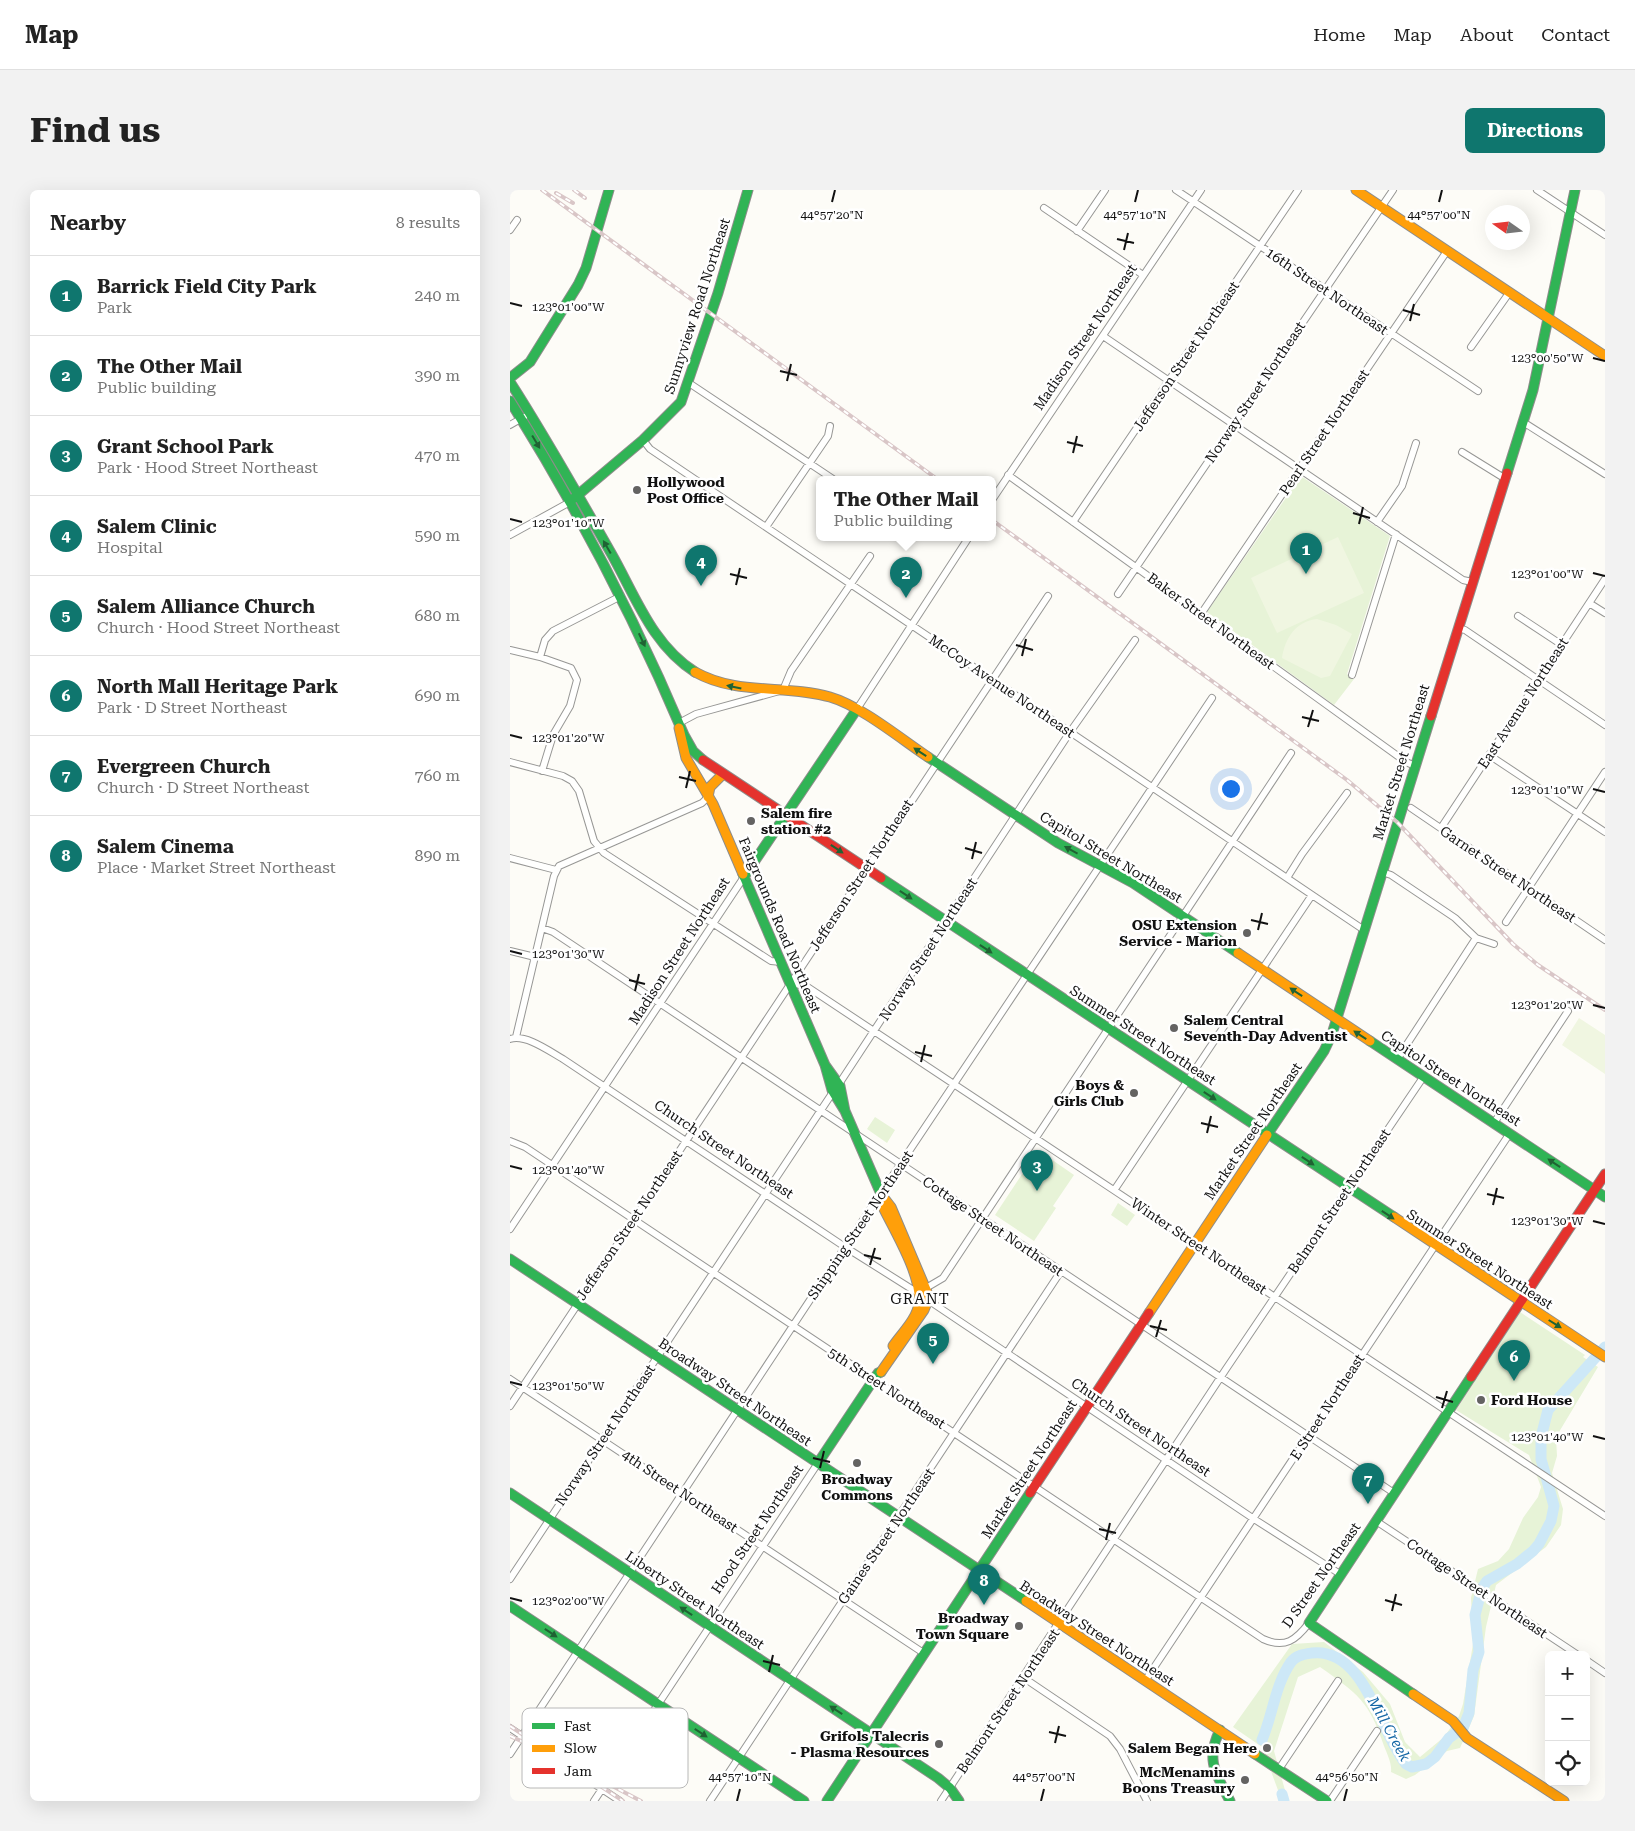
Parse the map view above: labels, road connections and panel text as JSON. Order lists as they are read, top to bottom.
{
  "streets": {
    "main road": [
      "Sunnyview Road Northeast",
      "Madison Street Northeast",
      "Market Street Northeast",
      "Capitol Street Northeast",
      "Fairgrounds Road Northeast",
      "Summer Street Northeast",
      "Broadway Street Northeast",
      "Hood Street Northeast",
      "D Street Northeast",
      "Liberty Street Northeast"
    ],
    "street": [
      "16th Street Northeast",
      "Jefferson Street Northeast",
      "Norway Street Northeast",
      "Pearl Street Northeast",
      "Baker Street Northeast",
      "McCoy Avenue Northeast",
      "East Avenue Northeast",
      "Garnet Street Northeast",
      "Church Street Northeast",
      "Belmont Street Northeast",
      "Shipping Street Northeast",
      "Cottage Street Northeast",
      "Winter Street Northeast",
      "5th Street Northeast",
      "E Street Northeast",
      "4th Street Northeast",
      "Gaines Street Northeast"
    ]
  },
  "crossings": [
    ["16th Street Northeast", "Madison Street Northeast"],
    ["16th Street Northeast", "Jefferson Street Northeast"],
    ["16th Street Northeast", "Norway Street Northeast"],
    ["16th Street Northeast", "Pearl Street Northeast"],
    ["Sunnyview Road Northeast", "McCoy Avenue Northeast"],
    ["Madison Street Northeast", "Baker Street Northeast"],
    ["Madison Street Northeast", "McCoy Avenue Northeast"],
    ["Madison Street Northeast", "Capitol Street Northeast"],
    ["Madison Street Northeast", "Fairgrounds Road Northeast"],
    ["Madison Street Northeast", "Summer Street Northeast"],
    ["Madison Street Northeast", "Church Street Northeast"],
    ["Madison Street Northeast", "Cottage Street Northeast"],
    ["Madison Street Northeast", "5th Street Northeast"],
    ["Jefferson Street Northeast", "Baker Street Northeast"],
    ["Jefferson Street Northeast", "McCoy Avenue Northeast"],
    ["Jefferson Street Northeast", "Capitol Street Northeast"],
    ["Jefferson Street Northeast", "Fairgrounds Road Northeast"],
    ["Jefferson Street Northeast", "Summer Street Northeast"],
    ["Jefferson Street Northeast", "Church Street Northeast"],
    ["Jefferson Street Northeast", "Cottage Street Northeast"],
    ["Jefferson Street Northeast", "Winter Street Northeast"],
    ["Jefferson Street Northeast", "5th Street Northeast"],
    ["Jefferson Street Northeast", "Broadway Street Northeast"],
    ["Jefferson Street Northeast", "4th Street Northeast"],
    ["Norway Street Northeast", "Baker Street Northeast"],
    ["Norway Street Northeast", "McCoy Avenue Northeast"],
    ["Norway Street Northeast", "Capitol Street Northeast"],
    ["Norway Street Northeast", "Fairgrounds Road Northeast"],
    ["Norway Street Northeast", "Summer Street Northeast"],
    ["Norway Street Northeast", "Church Street Northeast"],
    ["Norway Street Northeast", "Cottage Street Northeast"],
    ["Norway Street Northeast", "Winter Street Northeast"],
    ["Norway Street Northeast", "5th Street Northeast"],
    ["Norway Street Northeast", "Broadway Street Northeast"],
    ["Norway Street Northeast", "4th Street Northeast"],
    ["Norway Street Northeast", "Liberty Street Northeast"],
    ["Pearl Street Northeast", "Baker Street Northeast"],
    ["Baker Street Northeast", "Market Street Northeast"],
    ["McCoy Avenue Northeast", "Market Street Northeast"],
    ["McCoy Avenue Northeast", "Shipping Street Northeast"],
    ["East Avenue Northeast", "Garnet Street Northeast"],
    ["Market Street Northeast", "Capitol Street Northeast"],
    ["Market Street Northeast", "Summer Street Northeast"],
    ["Market Street Northeast", "Church Street Northeast"],
    ["Market Street Northeast", "Cottage Street Northeast"],
    ["Market Street Northeast", "Winter Street Northeast"],
    ["Market Street Northeast", "5th Street Northeast"],
    ["Market Street Northeast", "Broadway Street Northeast"],
    ["Market Street Northeast", "4th Street Northeast"],
    ["Market Street Northeast", "Liberty Street Northeast"],
    ["Capitol Street Northeast", "Belmont Street Northeast"],
    ["Capitol Street Northeast", "Shipping Street Northeast"],
    ["Capitol Street Northeast", "E Street Northeast"],
    ["Capitol Street Northeast", "D Street Northeast"],
    ["Fairgrounds Road Northeast", "Summer Street Northeast"],
    ["Fairgrounds Road Northeast", "Church Street Northeast"],
    ["Fairgrounds Road Northeast", "Shipping Street Northeast"],
    ["Fairgrounds Road Northeast", "Cottage Street Northeast"],
    ["Fairgrounds Road Northeast", "Winter Street Northeast"],
    ["Fairgrounds Road Northeast", "Hood Street Northeast"],
    ["Summer Street Northeast", "Belmont Street Northeast"],
    ["Summer Street Northeast", "Shipping Street Northeast"],
    ["Summer Street Northeast", "E Street Northeast"],
    ["Summer Street Northeast", "D Street Northeast"],
    ["Church Street Northeast", "Belmont Street Northeast"],
    ["Church Street Northeast", "Shipping Street Northeast"],
    ["Church Street Northeast", "E Street Northeast"],
    ["Church Street Northeast", "Hood Street Northeast"],
    ["Church Street Northeast", "Gaines Street Northeast"],
    ["Church Street Northeast", "D Street Northeast"],
    ["Belmont Street Northeast", "Cottage Street Northeast"],
    ["Belmont Street Northeast", "Winter Street Northeast"],
    ["Belmont Street Northeast", "5th Street Northeast"],
    ["Belmont Street Northeast", "Broadway Street Northeast"],
    ["Belmont Street Northeast", "Liberty Street Northeast"],
    ["Shipping Street Northeast", "Cottage Street Northeast"],
    ["Shipping Street Northeast", "Winter Street Northeast"],
    ["Shipping Street Northeast", "5th Street Northeast"],
    ["Shipping Street Northeast", "Broadway Street Northeast"],
    ["Shipping Street Northeast", "4th Street Northeast"],
    ["Shipping Street Northeast", "Liberty Street Northeast"],
    ["Cottage Street Northeast", "E Street Northeast"],
    ["Cottage Street Northeast", "Gaines Street Northeast"],
    ["Cottage Street Northeast", "D Street Northeast"],
    ["Winter Street Northeast", "E Street Northeast"],
    ["Winter Street Northeast", "D Street Northeast"],
    ["5th Street Northeast", "E Street Northeast"],
    ["5th Street Northeast", "Hood Street Northeast"],
    ["5th Street Northeast", "Gaines Street Northeast"],
    ["5th Street Northeast", "D Street Northeast"],
    ["Broadway Street Northeast", "E Street Northeast"],
    ["Broadway Street Northeast", "Hood Street Northeast"],
    ["Broadway Street Northeast", "Gaines Street Northeast"],
    ["4th Street Northeast", "Hood Street Northeast"],
    ["4th Street Northeast", "Gaines Street Northeast"],
    ["Hood Street Northeast", "Liberty Street Northeast"],
    ["Gaines Street Northeast", "Liberty Street Northeast"]
  ],
  "one_way": ["Capitol Street Northeast", "Summer Street Northeast", "Liberty Street Northeast"],
  "districts": ["GRANT"],
  "water": ["Mill Creek"],
  "places": [
    "Hollywood Post Office",
    "Salem fire station #2",
    "OSU Extension Service - Marion",
    "Salem Central Seventh-Day Adventist",
    "Boys & Girls Club",
    "Ford House",
    "Broadway Commons",
    "Broadway Town Square",
    "Grifols Talecris - Plasma Resources",
    "Salem Began Here",
    "McMenamins Boons Treasury"
  ],
  "legend": ["Fast", "Slow", "Jam"],
  "north": "left",
  "page": {
    "header": "Map",
    "nav": [
      "Home",
      "Map",
      "About",
      "Contact"
    ],
    "buttons": "Directions",
    "title": "Find us",
    "heading": ["Nearby", "8 results"],
    "list": [
      {
        "mark": "1",
        "name": "Barrick Field City Park",
        "note": "Park",
        "value": "240 m"
      },
      {
        "mark": "2",
        "name": "The Other Mail",
        "note": "Public building",
        "value": "390 m"
      },
      {
        "mark": "3",
        "name": "Grant School Park",
        "note": "Park · Hood Street Northeast",
        "value": "470 m"
      },
      {
        "mark": "4",
        "name": "Salem Clinic",
        "note": "Hospital",
        "value": "590 m"
      },
      {
        "mark": "5",
        "name": "Salem Alliance Church",
        "note": "Church · Hood Street Northeast",
        "value": "680 m"
      },
      {
        "mark": "6",
        "name": "North Mall Heritage Park",
        "note": "Park · D Street Northeast",
        "value": "690 m"
      },
      {
        "mark": "7",
        "name": "Evergreen Church",
        "note": "Church · D Street Northeast",
        "value": "760 m"
      },
      {
        "mark": "8",
        "name": "Salem Cinema",
        "note": "Place · Market Street Northeast",
        "value": "890 m"
      }
    ],
    "popup": ["The Other Mail", "Public building"],
    "pins": [
      "1",
      "4",
      "2",
      "3",
      "5",
      "6",
      "7",
      "8"
    ],
    "map_buttons": ["+", "−"]
  },
  "coordinates": [
    "44°57'20\"N",
    "44°57'10\"N",
    "44°57'00\"N",
    "123°01'00\"W",
    "123°00'50\"W",
    "123°01'10\"W",
    "123°01'20\"W",
    "123°01'30\"W",
    "123°01'40\"W",
    "123°01'50\"W",
    "123°02'00\"W",
    "44°56'50\"N"
  ]
}
